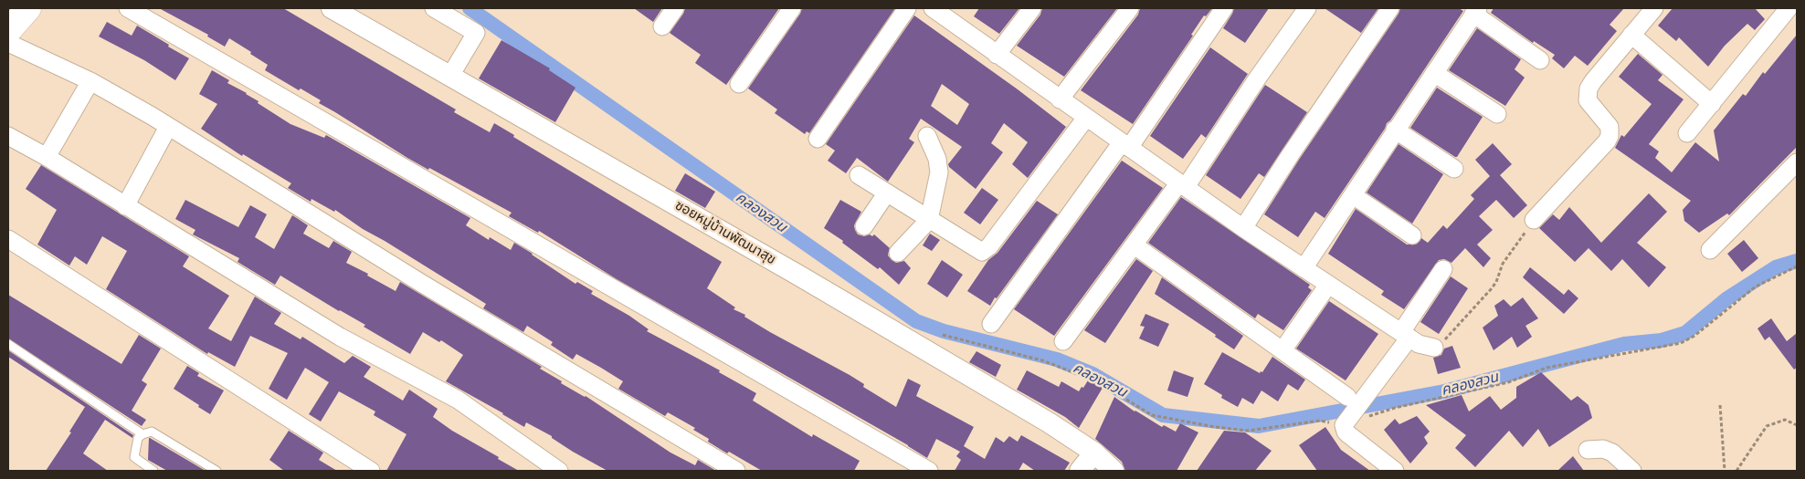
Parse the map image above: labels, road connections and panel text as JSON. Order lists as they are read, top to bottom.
{
  "streets": {
    "street": ["ซอยหมู่บ้านพัฒนาสุข"]
  },
  "water": ["คลองสวน"]
}
